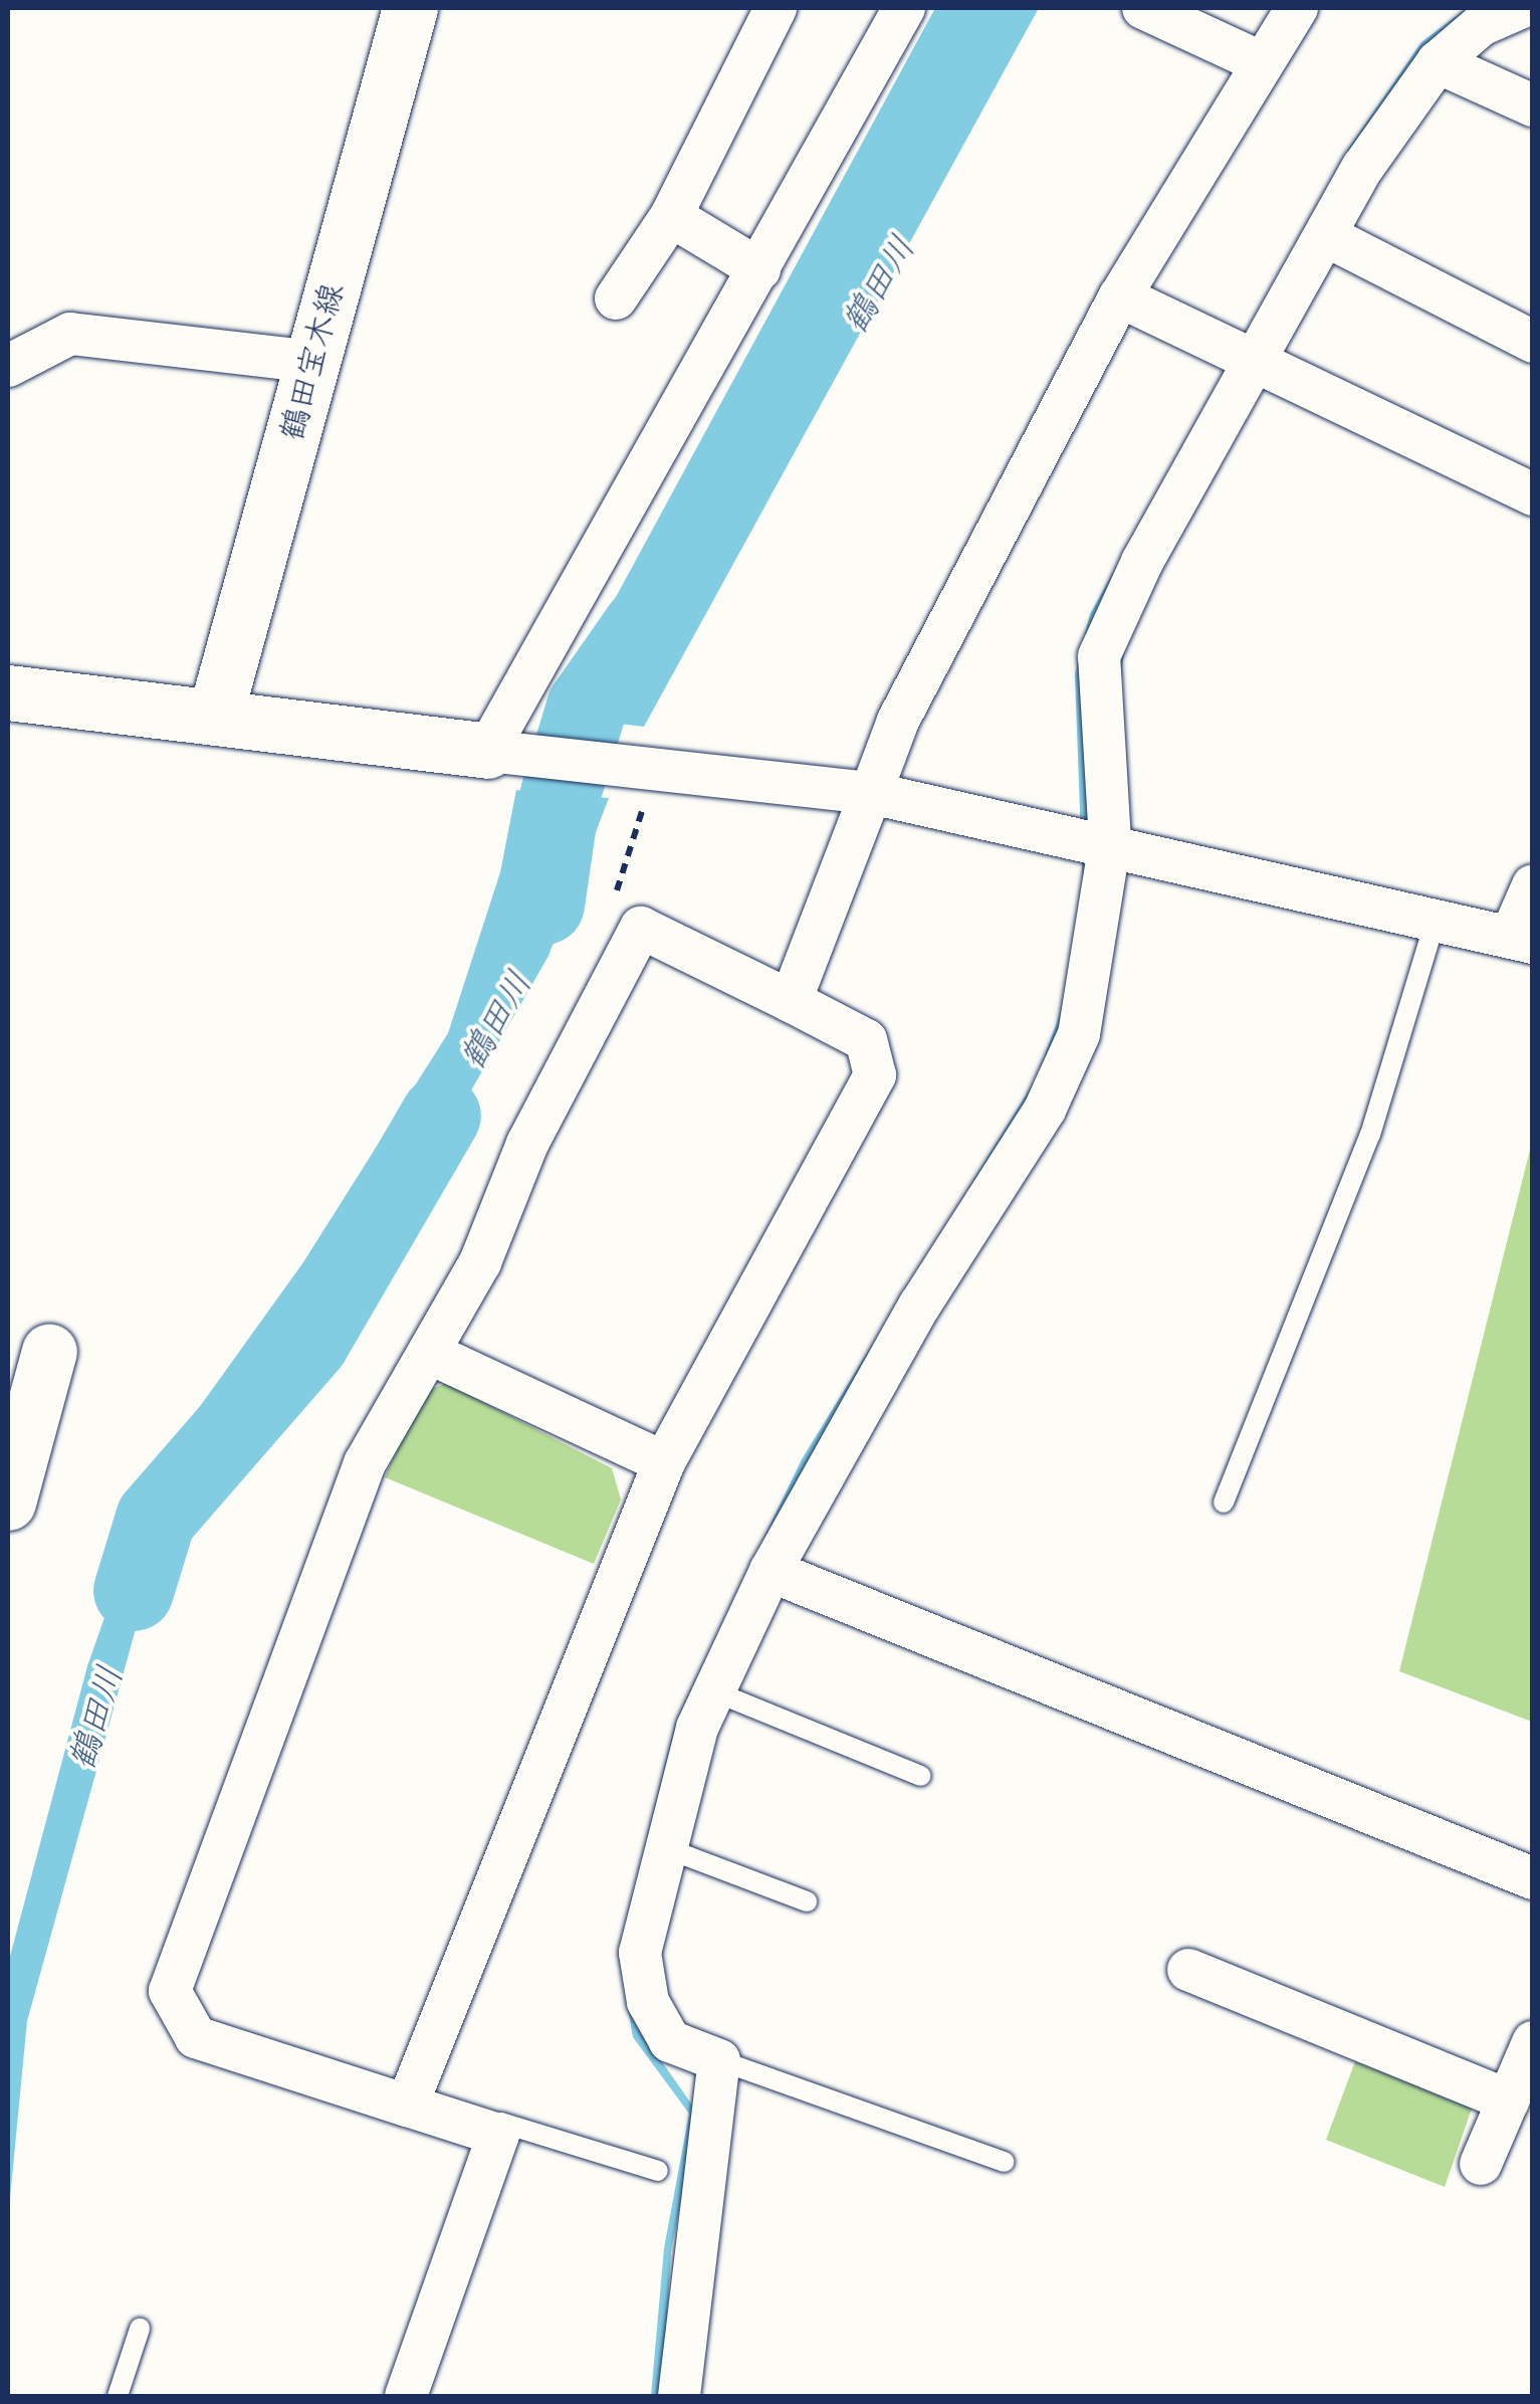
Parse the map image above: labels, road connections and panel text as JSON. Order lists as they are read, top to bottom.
{
  "streets": {
    "street": ["鶴田宝木線"]
  },
  "water": ["鶴田川"]
}
